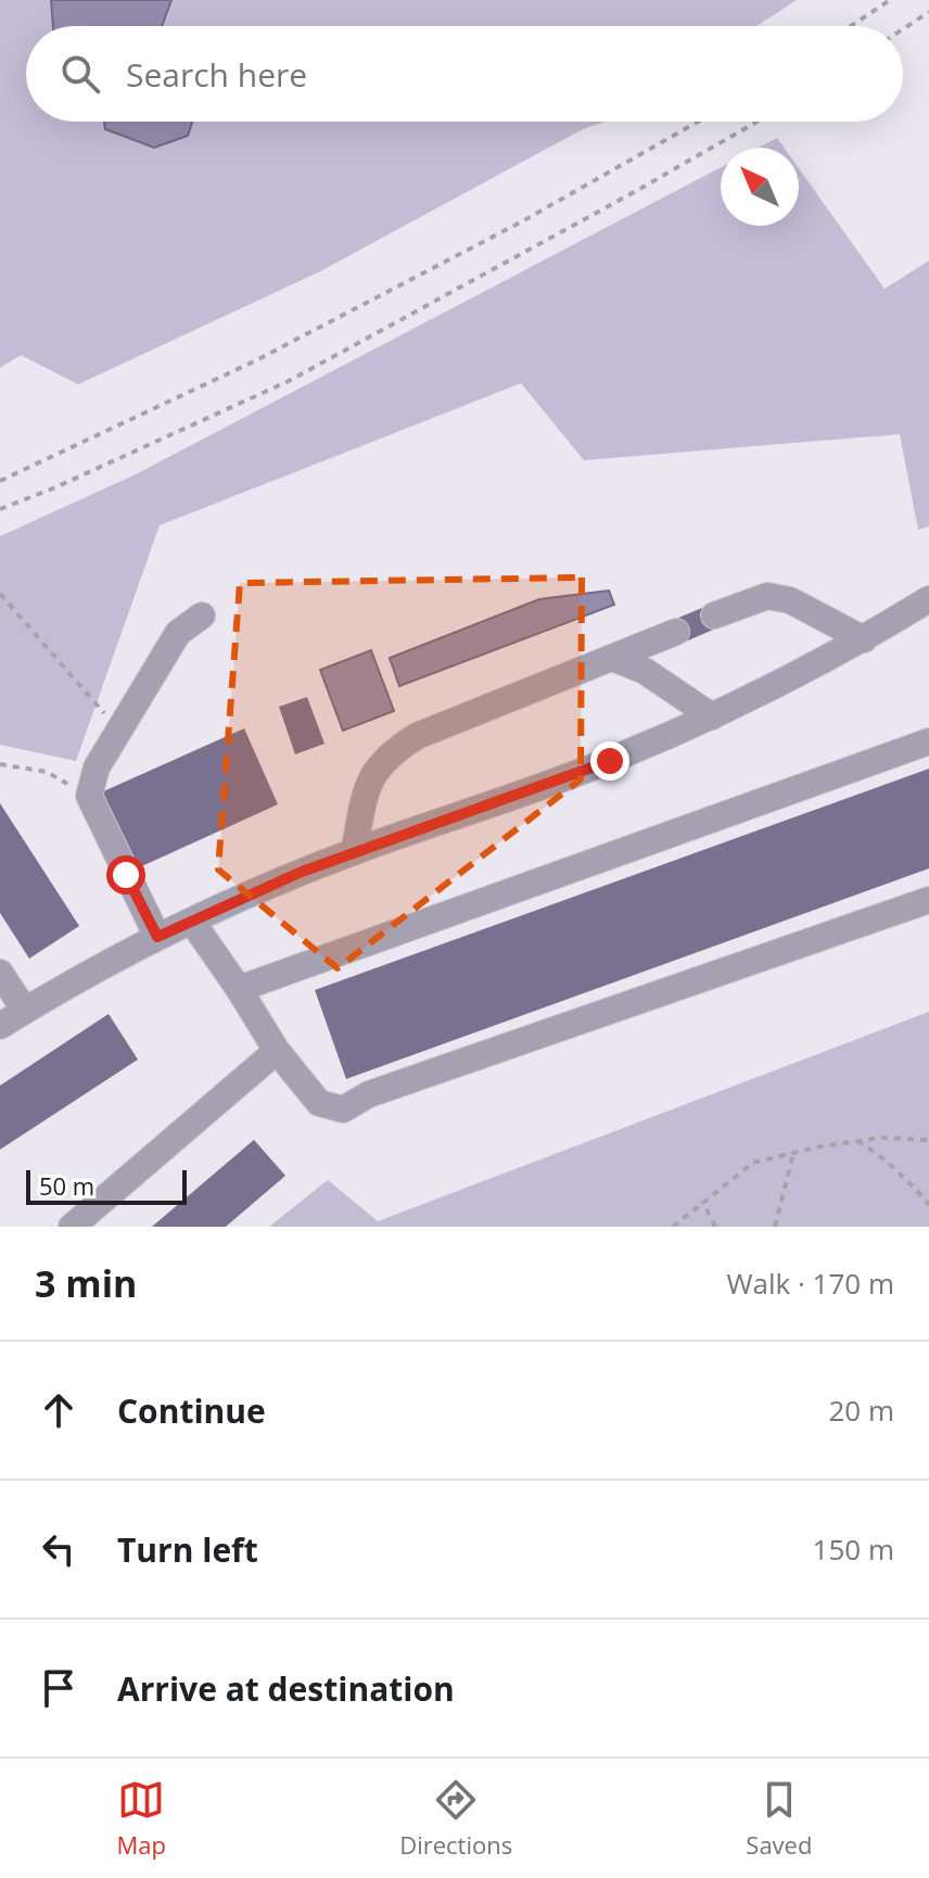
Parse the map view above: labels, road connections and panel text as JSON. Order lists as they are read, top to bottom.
{
  "scale_bar": "50 m",
  "north": "top left",
  "page": {
    "search": "Search here",
    "scale": "50 m",
    "heading": ["3 min", "Walk · 170 m"],
    "list": [
      ["Continue", "20 m"],
      ["Turn left", "150 m"],
      "Arrive at destination"
    ],
    "nav": ["Map", "Directions", "Saved"]
  }
}
